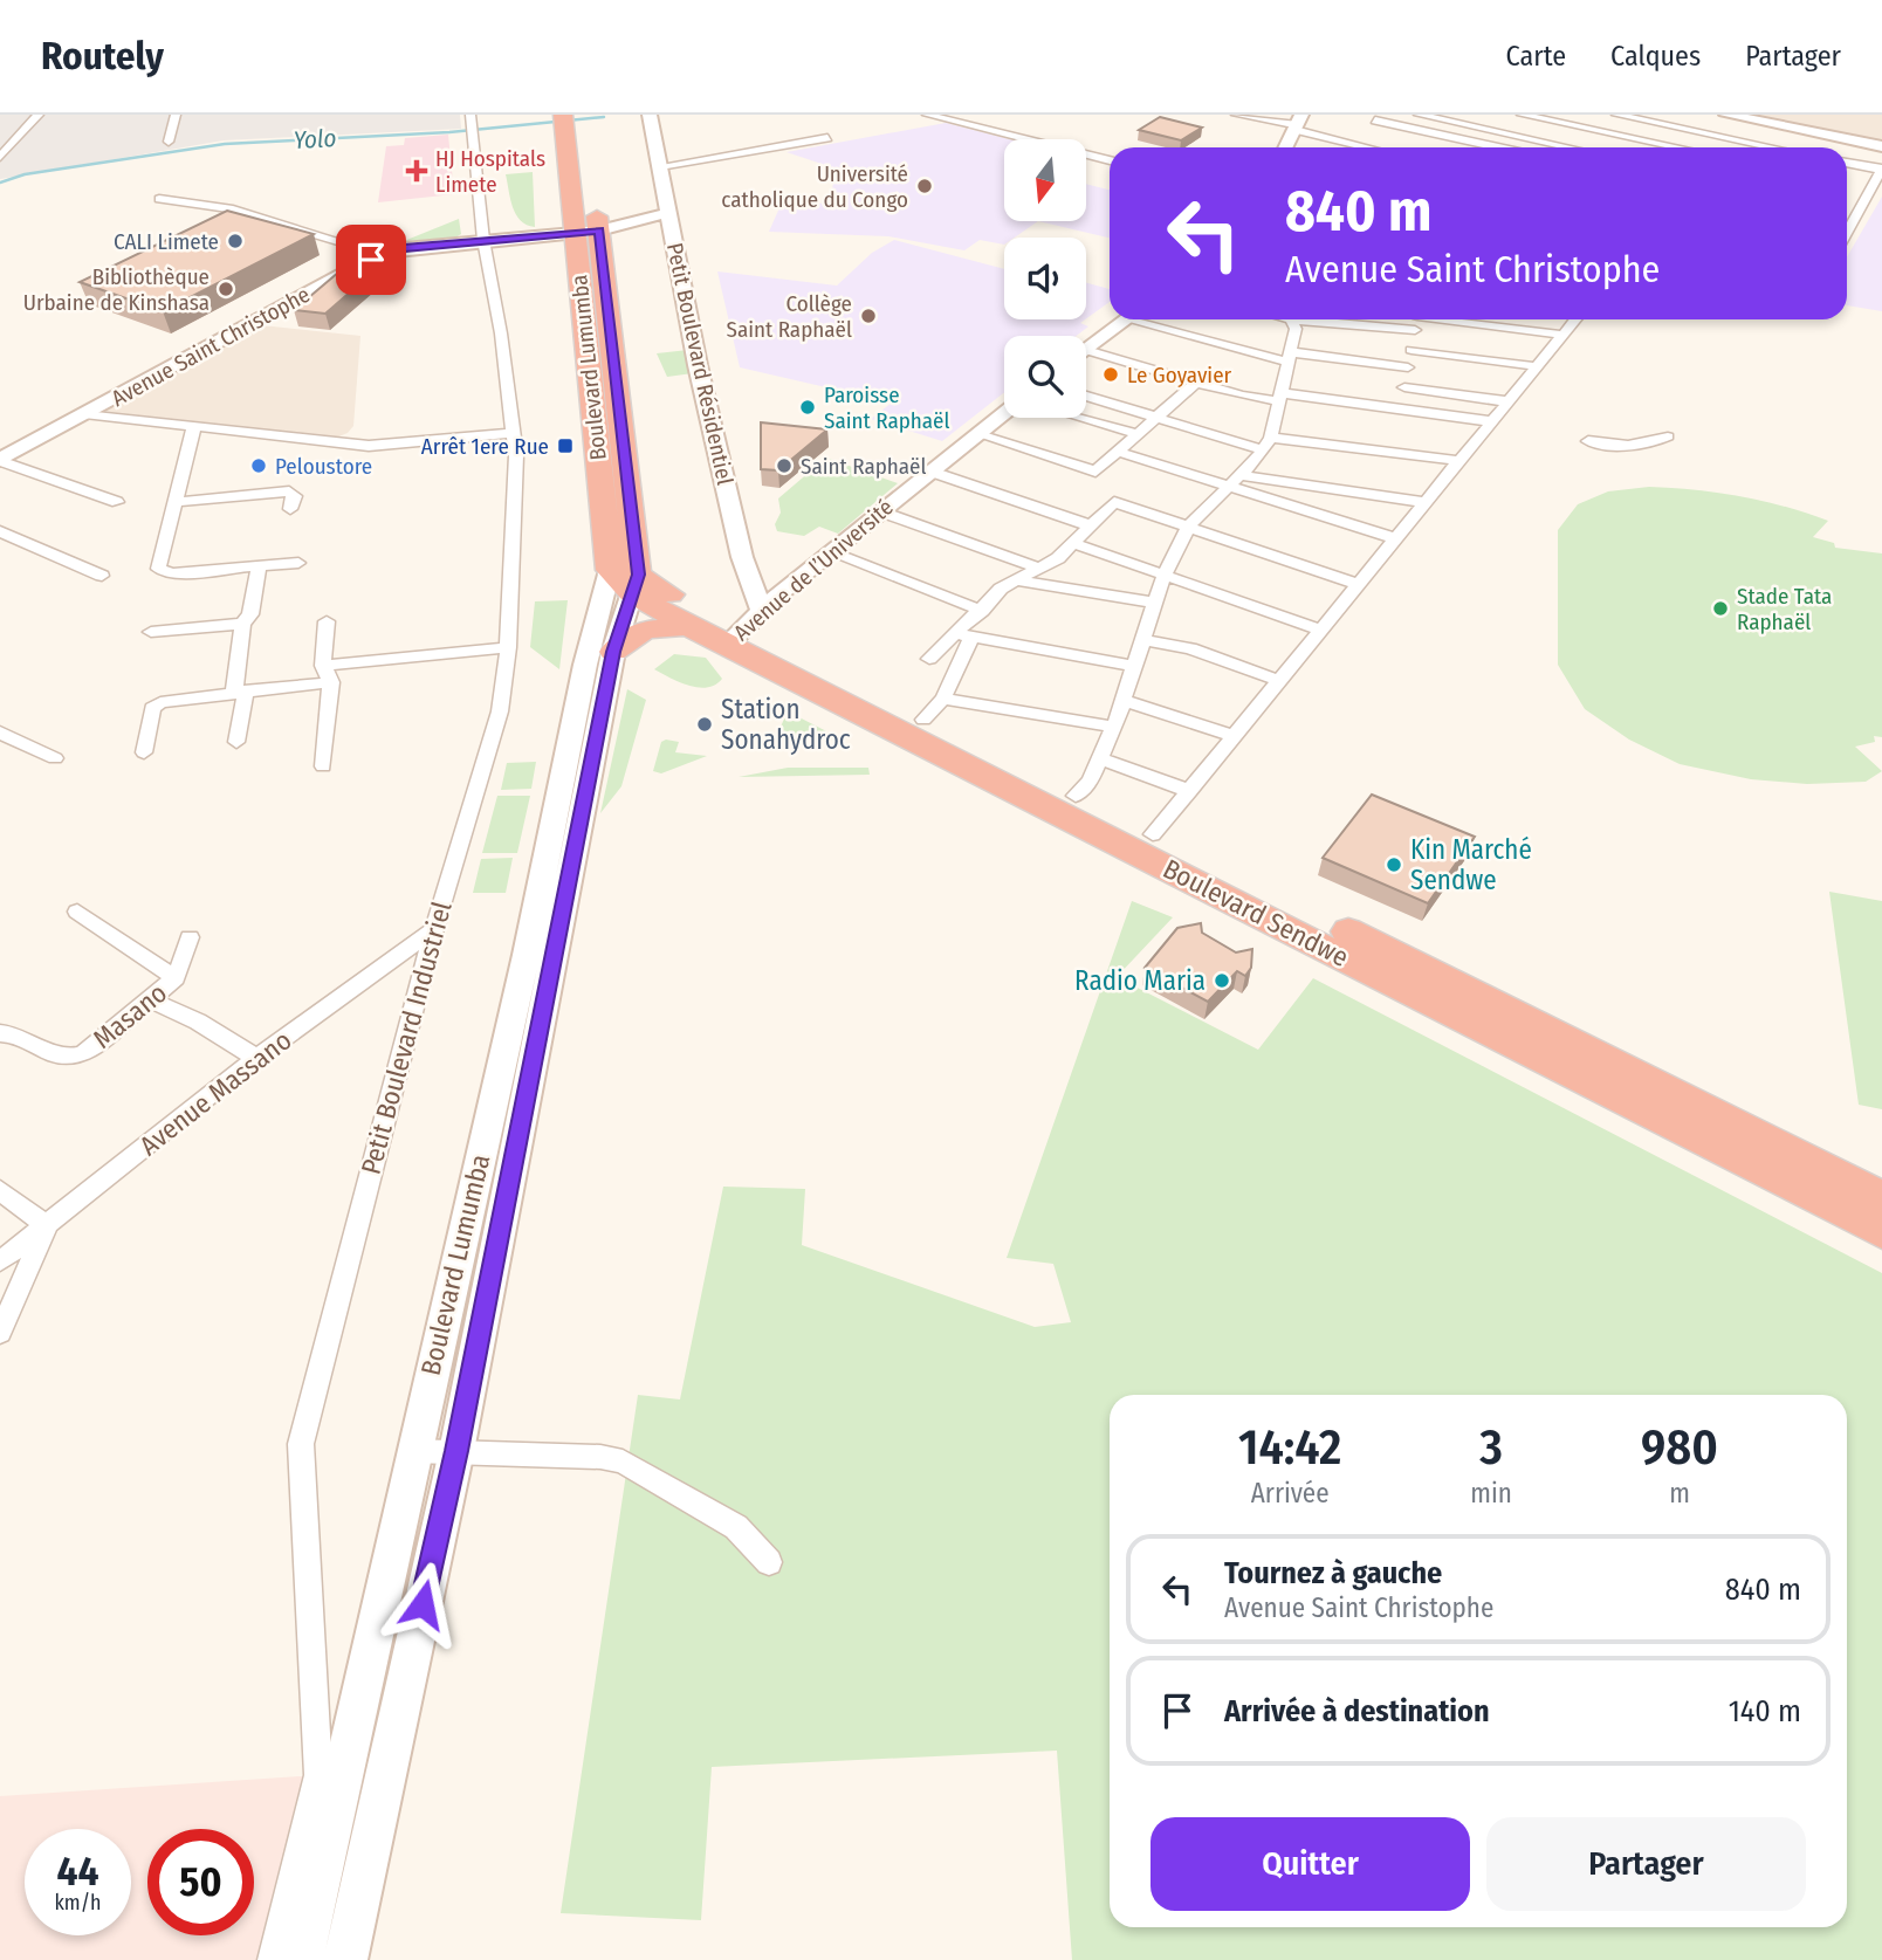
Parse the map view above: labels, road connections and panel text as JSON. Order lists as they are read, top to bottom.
{
  "streets": {
    "highway": ["Boulevard Lumumba", "Boulevard Sendwe"],
    "main road": ["Avenue Saint Christophe", "Petit Boulevard Résidentiel", "Avenue de l’Université"],
    "street": ["Masano", "Petit Boulevard Industriel", "Avenue Massano"]
  },
  "crossings": [
    ["Avenue Saint Christophe", "Petit Boulevard Résidentiel"],
    ["Avenue Saint Christophe", "Boulevard Lumumba"],
    ["Avenue Saint Christophe", "Petit Boulevard Industriel"],
    ["Petit Boulevard Résidentiel", "Avenue de l’Université"],
    ["Petit Boulevard Résidentiel", "Boulevard Sendwe"],
    ["Boulevard Lumumba", "Boulevard Sendwe"],
    ["Avenue de l’Université", "Boulevard Sendwe"],
    ["Petit Boulevard Industriel", "Avenue Massano"]
  ],
  "water": ["Yolo"],
  "places": {
    "health": ["HJ Hospitals Limete"],
    "other": [
      "Université catholique du Congo",
      "CALI Limete",
      "Bibliothèque Urbaine de Kinshasa",
      "Collège Saint Raphaël",
      "Le Goyavier",
      "Paroisse Saint Raphaël",
      "Peloustore",
      "Saint Raphaël",
      "Stade Tata Raphaël",
      "Station Sonahydroc",
      "Kin Marché Sendwe",
      "Radio Maria"
    ],
    "transit": ["Arrêt 1ere Rue"]
  },
  "north": "bottom",
  "page": {
    "header": "Routely",
    "nav": ["Carte", "Calques", "Partager"],
    "turn": ["840 m", "Avenue Saint Christophe"],
    "eta": [
      "14:42",
      "Arrivée",
      "3",
      "min",
      "980",
      "m"
    ],
    "list": [
      {
        "name": "Tournez à gauche",
        "note": "Avenue Saint Christophe",
        "value": "840 m"
      },
      {
        "name": "Arrivée à destination",
        "value": "140 m"
      }
    ],
    "buttons": ["Quitter", "Partager"],
    "speed": "44 km/h",
    "limit": "50"
  }
}
